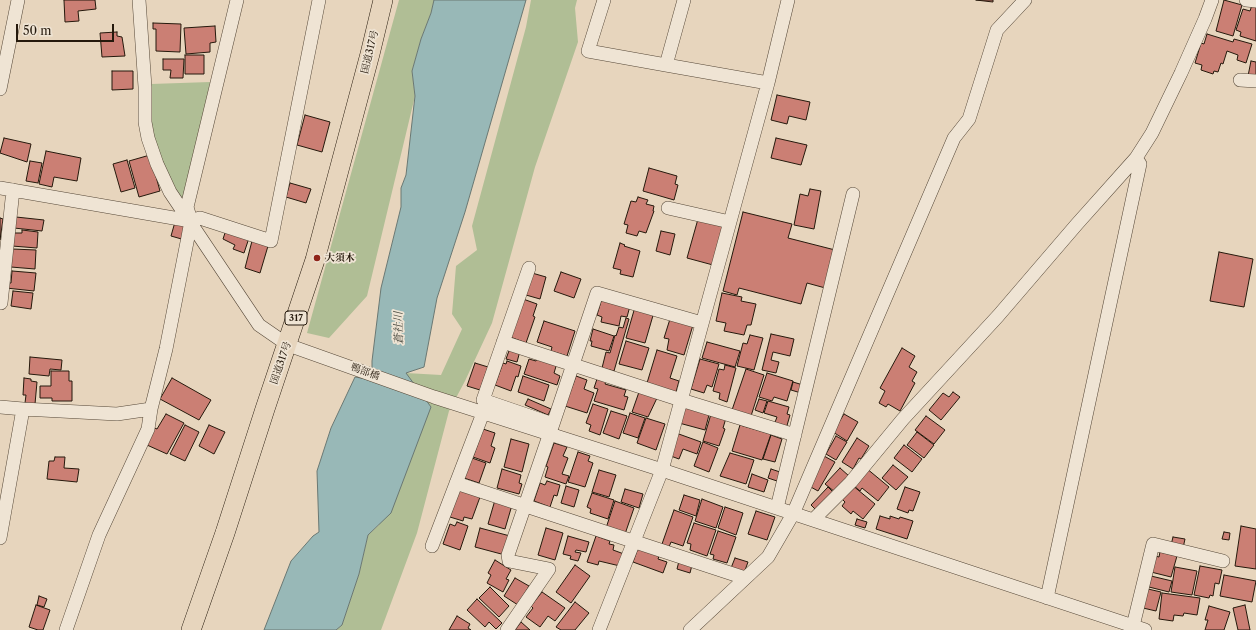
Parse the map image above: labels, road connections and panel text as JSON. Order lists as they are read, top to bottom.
{
  "streets": {
    "highway": ["国道317号", "317"],
    "street": ["鴨部橋"]
  },
  "crossings": [
    ["国道317号", "鴨部橋"]
  ],
  "water": ["蒼社川"],
  "places": ["大須木"],
  "scale_bar": "50 m"
}
